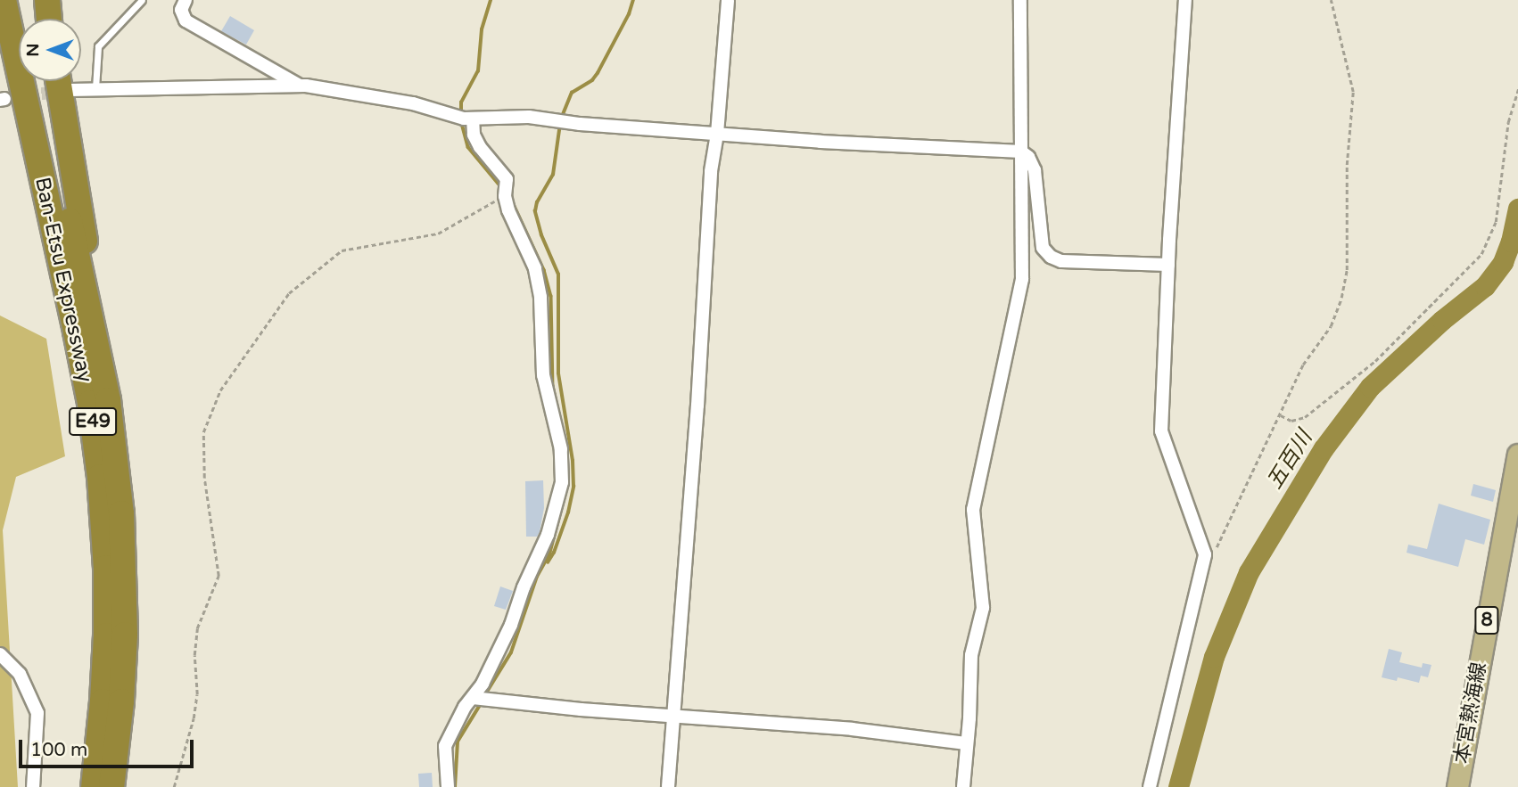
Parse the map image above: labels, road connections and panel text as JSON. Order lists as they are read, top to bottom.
{
  "streets": {
    "highway": ["Ban-Etsu Expressway", "E49"],
    "main road": ["8", "本宮熱海線"]
  },
  "water": ["五百川"],
  "scale_bar": "100 m",
  "north": "left"
}
